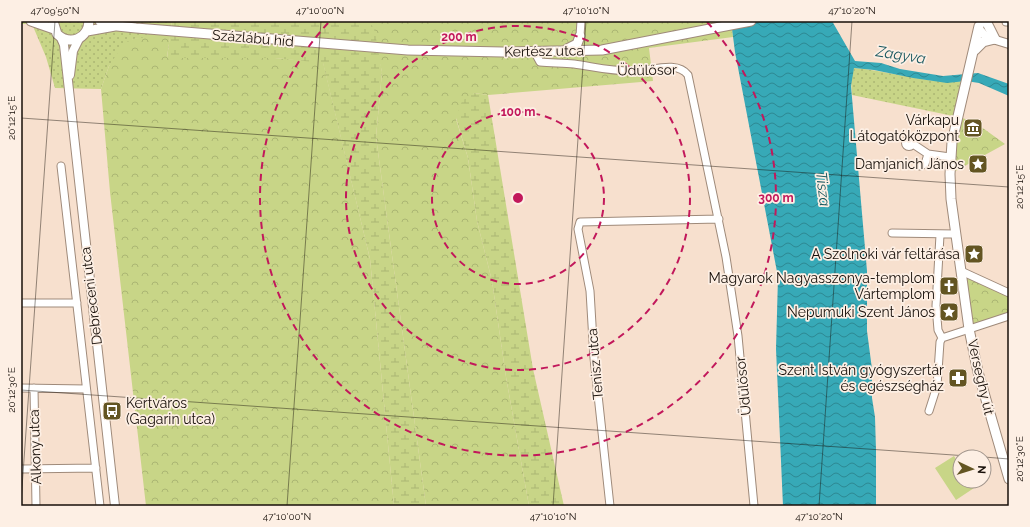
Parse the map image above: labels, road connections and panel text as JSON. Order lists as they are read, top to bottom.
{
  "streets": {
    "main road": ["Százlábú híd", "Kertész utca", "Verseghy út"],
    "street": [
      "Üdülősor",
      "Debreceni utca",
      "Tenisz utca",
      "Alkony utca"
    ]
  },
  "crossings": [
    ["Százlábú híd", "Kertész utca"],
    ["Kertész utca", "Üdülősor"],
    ["Üdülősor", "Tenisz utca"]
  ],
  "water": ["Zagyva", "Tisza"],
  "places": {
    "museum": ["Várkapu Látogatóközpont"],
    "place": ["Damjanich János", "A Szolnoki vár feltárása", "Nepumuki Szent János"],
    "church": ["Magyarok Nagyasszonya-templom Vártemplom"],
    "pharmacy": ["Szent István gyógyszertár és egészségház"],
    "bus stop": ["Kertváros (Gagarin utca)"]
  },
  "north": "right",
  "coordinates": [
    "47°09'50\"N",
    "47°10'00\"N",
    "47°10'10\"N",
    "47°10'20\"N",
    "20°12'15\"E",
    "20°12'30\"E"
  ],
  "rings": ["200 m", "100 m", "300 m"]
}
